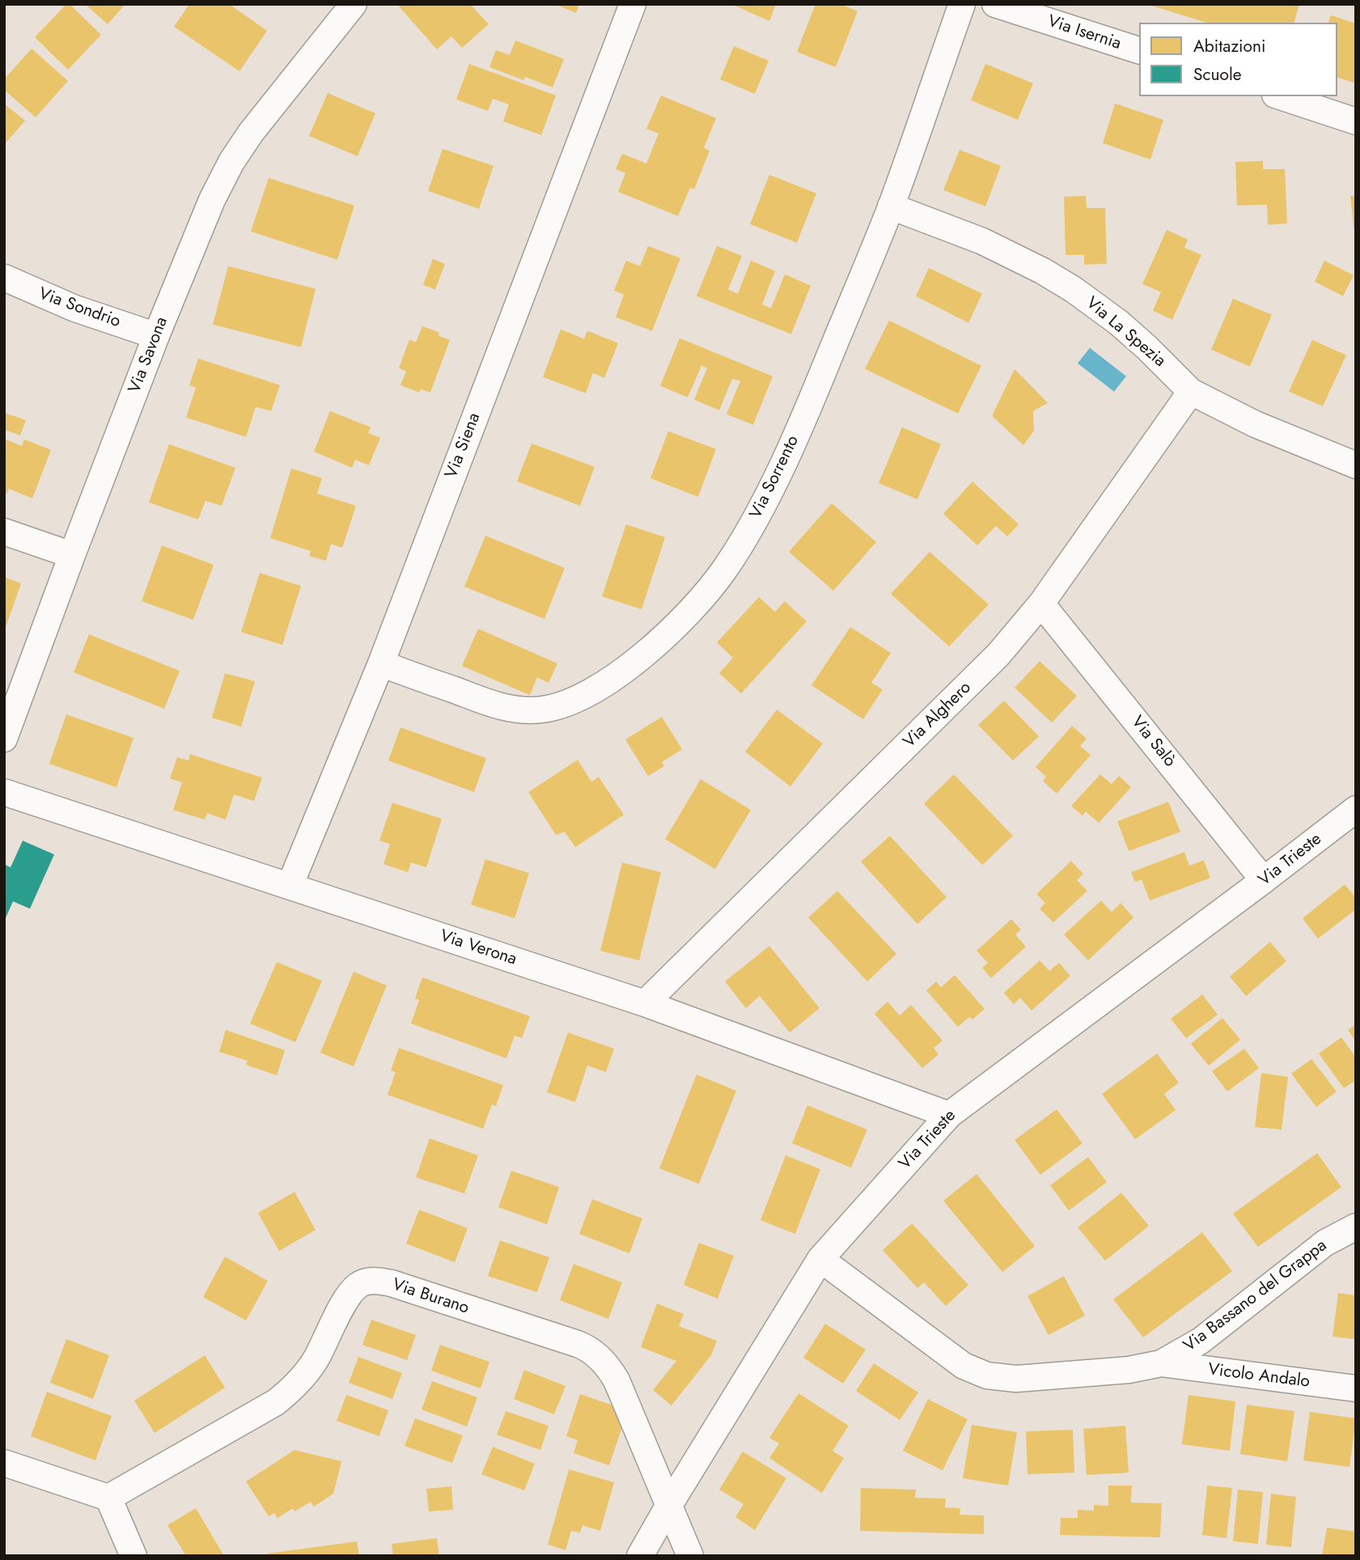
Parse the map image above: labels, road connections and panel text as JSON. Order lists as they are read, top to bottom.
{
  "streets": {
    "street": [
      "Via Isernia",
      "Via Sondrio",
      "Via La Spezia",
      "Via Savona",
      "Via Siena",
      "Via Sorrento",
      "Via Alghero",
      "Via Salò",
      "Via Trieste",
      "Via Verona",
      "Via Bassano del Grappa",
      "Via Burano",
      "Vicolo Andalo"
    ]
  },
  "crossings": [
    ["Via Sondrio", "Via Savona"],
    ["Via La Spezia", "Via Sorrento"],
    ["Via La Spezia", "Via Alghero"],
    ["Via Siena", "Via Sorrento"],
    ["Via Siena", "Via Verona"],
    ["Via Alghero", "Via Salò"],
    ["Via Alghero", "Via Verona"],
    ["Via Salò", "Via Trieste"],
    ["Via Trieste", "Via Verona"],
    ["Via Trieste", "Via Bassano del Grappa"],
    ["Via Trieste", "Via Burano"],
    ["Via Bassano del Grappa", "Vicolo Andalo"]
  ],
  "legend": ["Abitazioni", "Scuole"]
}
